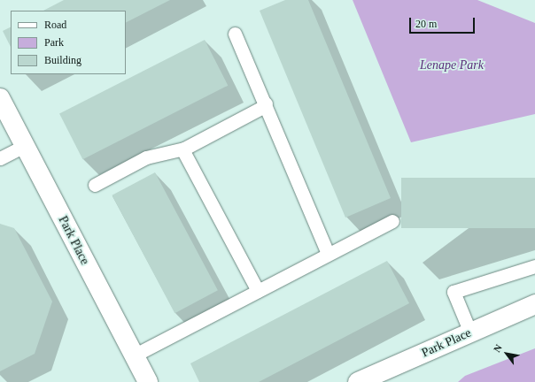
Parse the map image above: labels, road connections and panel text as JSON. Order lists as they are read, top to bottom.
{
  "streets": {
    "street": ["Park Place"]
  },
  "parks": ["Lenape Park"],
  "legend": ["Road", "Park", "Building"],
  "scale_bar": "20 m",
  "north": "top left"
}
